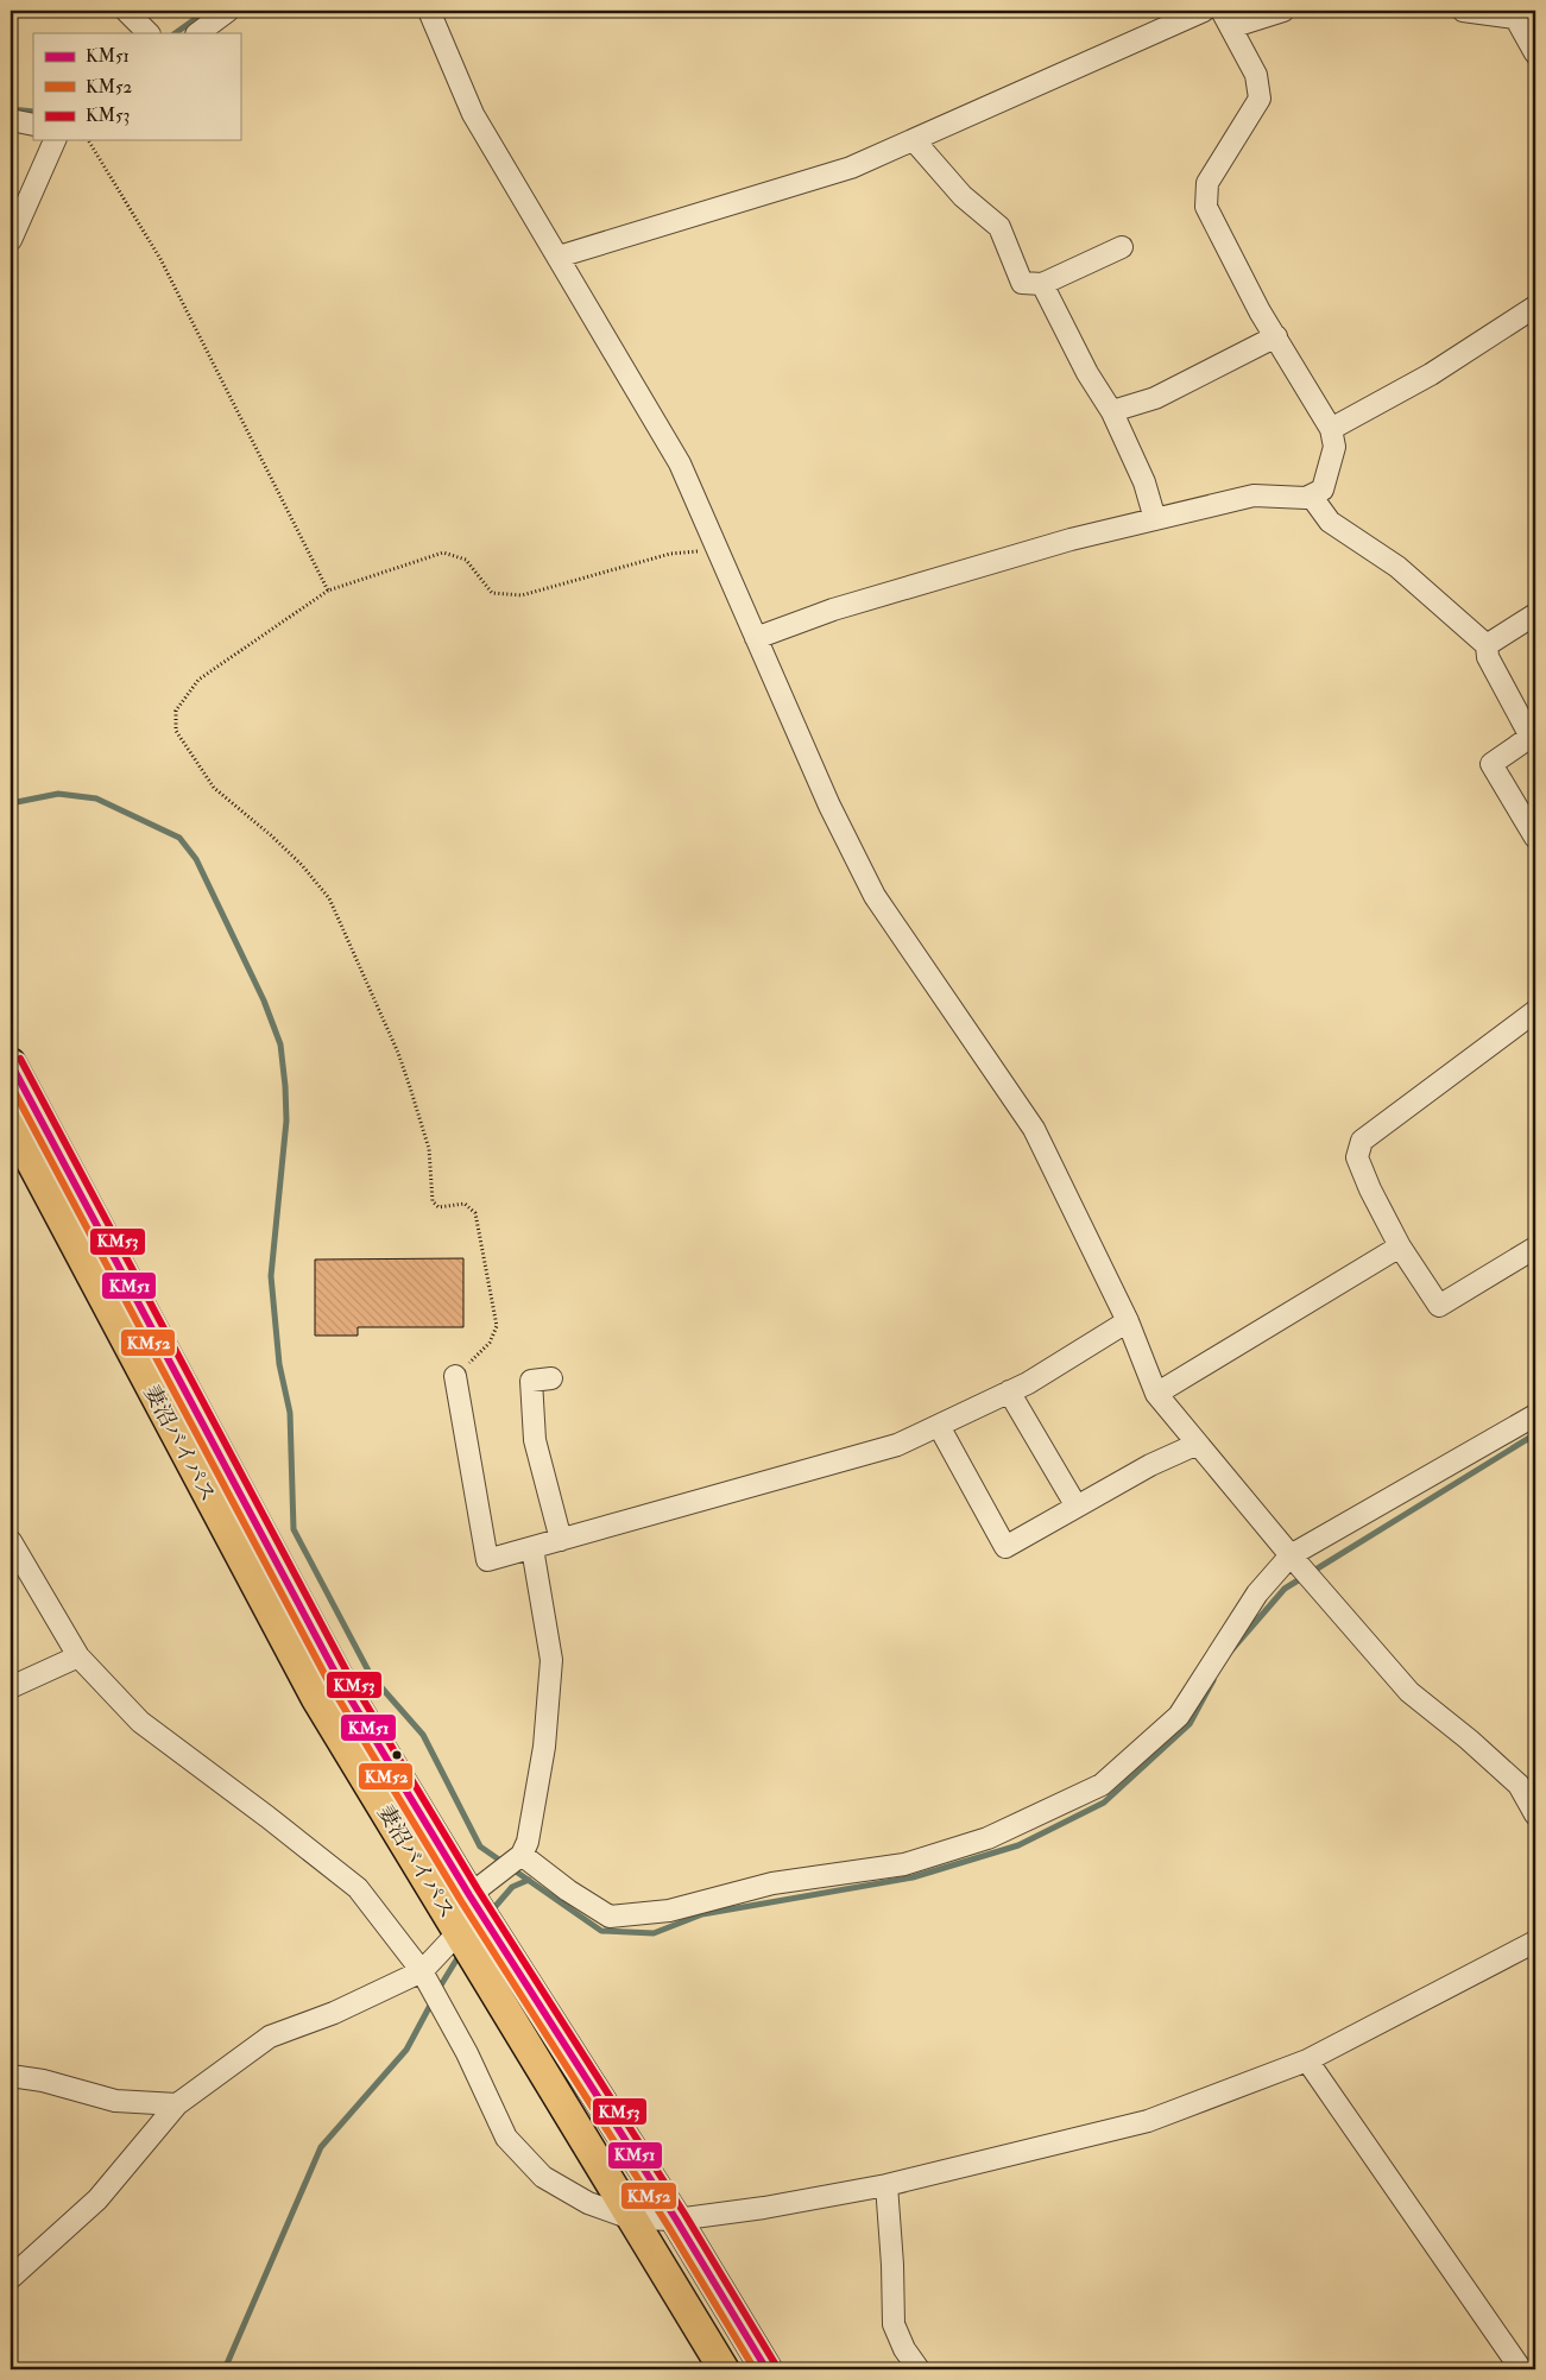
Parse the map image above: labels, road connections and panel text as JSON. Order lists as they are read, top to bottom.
{
  "streets": {
    "highway": ["妻沼バイパス"]
  },
  "lines": ["transit line KM53", "transit line KM51", "transit line KM52"],
  "legend": ["KM51", "KM52", "KM53"]
}
